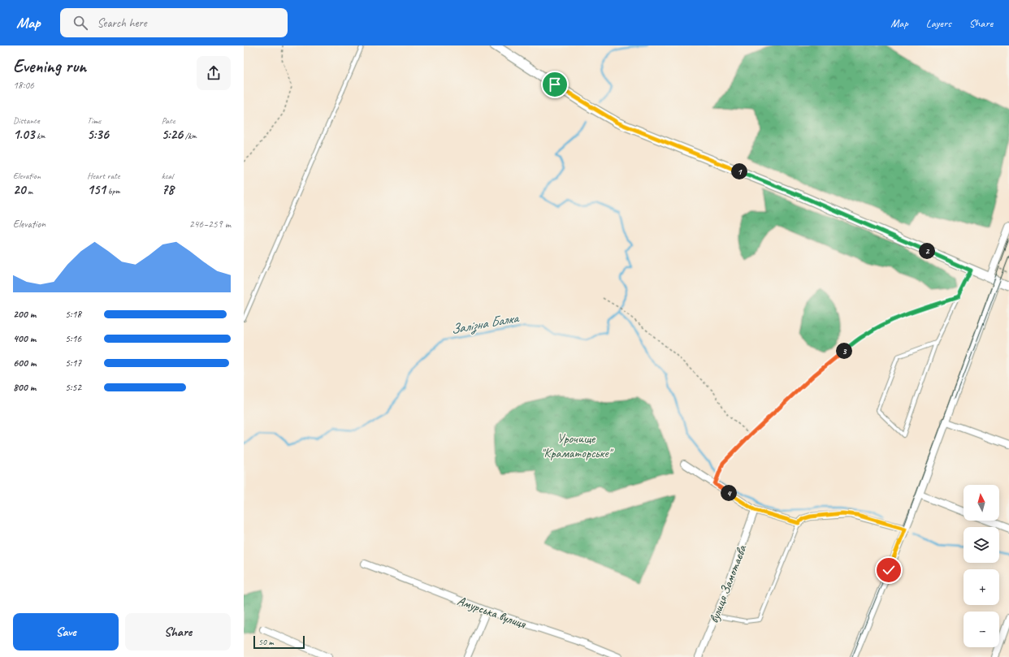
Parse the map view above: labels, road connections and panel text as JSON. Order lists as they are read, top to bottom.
{
  "streets": {
    "street": ["вулиця Замотаєва", "Амурська вулиця"]
  },
  "water": ["Залізна Балка"],
  "parks": ["Урочище \"Краматорське\""],
  "scale_bar": "50 m",
  "north": "top",
  "page": {
    "header": "Map",
    "search": "Search here",
    "nav": ["Map", "Layers", "Share"],
    "heading": ["Evening run", "18:06"],
    "stats": [
      ["Distance", "1.03 km"],
      ["Time", "5:36"],
      ["Pace", "5:26 /km"],
      ["Elevation", "20 m"],
      ["Heart rate", "151 bpm"],
      ["kcal", "78"]
    ],
    "pins": [
      "1",
      "2",
      "3",
      "4"
    ],
    "chart": ["Elevation", "246–259 m"],
    "list": [
      {
        "name": "200 m",
        "note": "5:18"
      },
      {
        "name": "400 m",
        "note": "5:16"
      },
      {
        "name": "600 m",
        "note": "5:17"
      },
      {
        "name": "800 m",
        "note": "5:52"
      }
    ],
    "map_buttons": ["+", "−"],
    "buttons": ["Save", "Share"],
    "scale": "50 m"
  }
}
